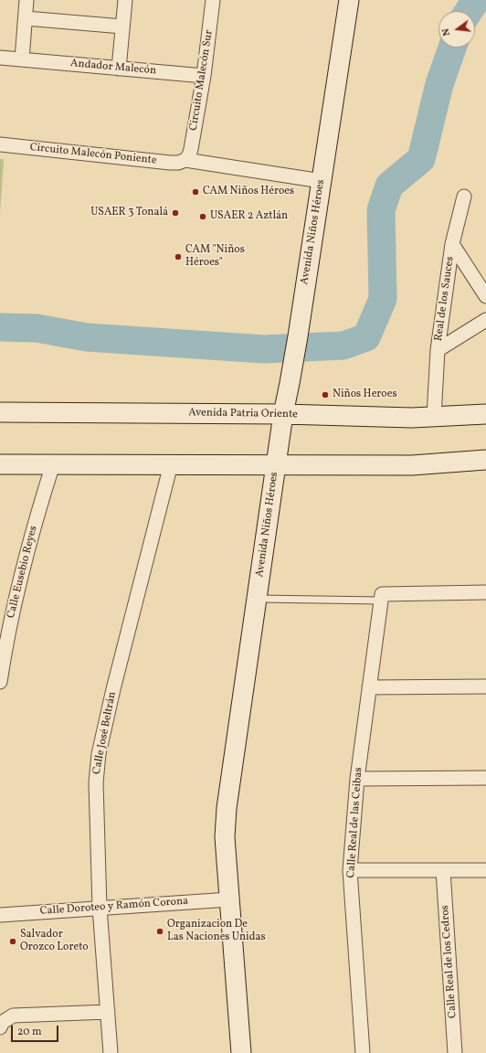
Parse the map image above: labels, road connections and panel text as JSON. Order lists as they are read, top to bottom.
{
  "streets": {
    "street": [
      "Andador Malecón",
      "Circuito Malecón Sur",
      "Circuito Malecón Poniente",
      "Avenida Niños Héroes",
      "Real de los Sauces",
      "Avenida Patria Oriente",
      "Calle Eusebio Reyes",
      "Calle José Beltrán",
      "Calle Real de las Ceibas",
      "Calle Doroteo y Ramón Corona",
      "Calle Real de los Cedros"
    ]
  },
  "crossings": [
    ["Andador Malecón", "Circuito Malecón Sur"],
    ["Circuito Malecón Sur", "Circuito Malecón Poniente"],
    ["Circuito Malecón Poniente", "Avenida Niños Héroes"],
    ["Avenida Niños Héroes", "Avenida Patria Oriente"],
    ["Avenida Niños Héroes", "Calle Doroteo y Ramón Corona"],
    ["Real de los Sauces", "Avenida Patria Oriente"],
    ["Calle José Beltrán", "Calle Doroteo y Ramón Corona"]
  ],
  "places": [
    "CAM Niños Héroes",
    "USAER 3 Tonalá",
    "USAER 2 Aztlán",
    "CAM \"Niños Héroes\"",
    "Niños Heroes",
    "Organizacion De Las Naciones Unidas",
    "Salvador Orozco Loreto"
  ],
  "scale_bar": "20 m",
  "north": "left"
}
